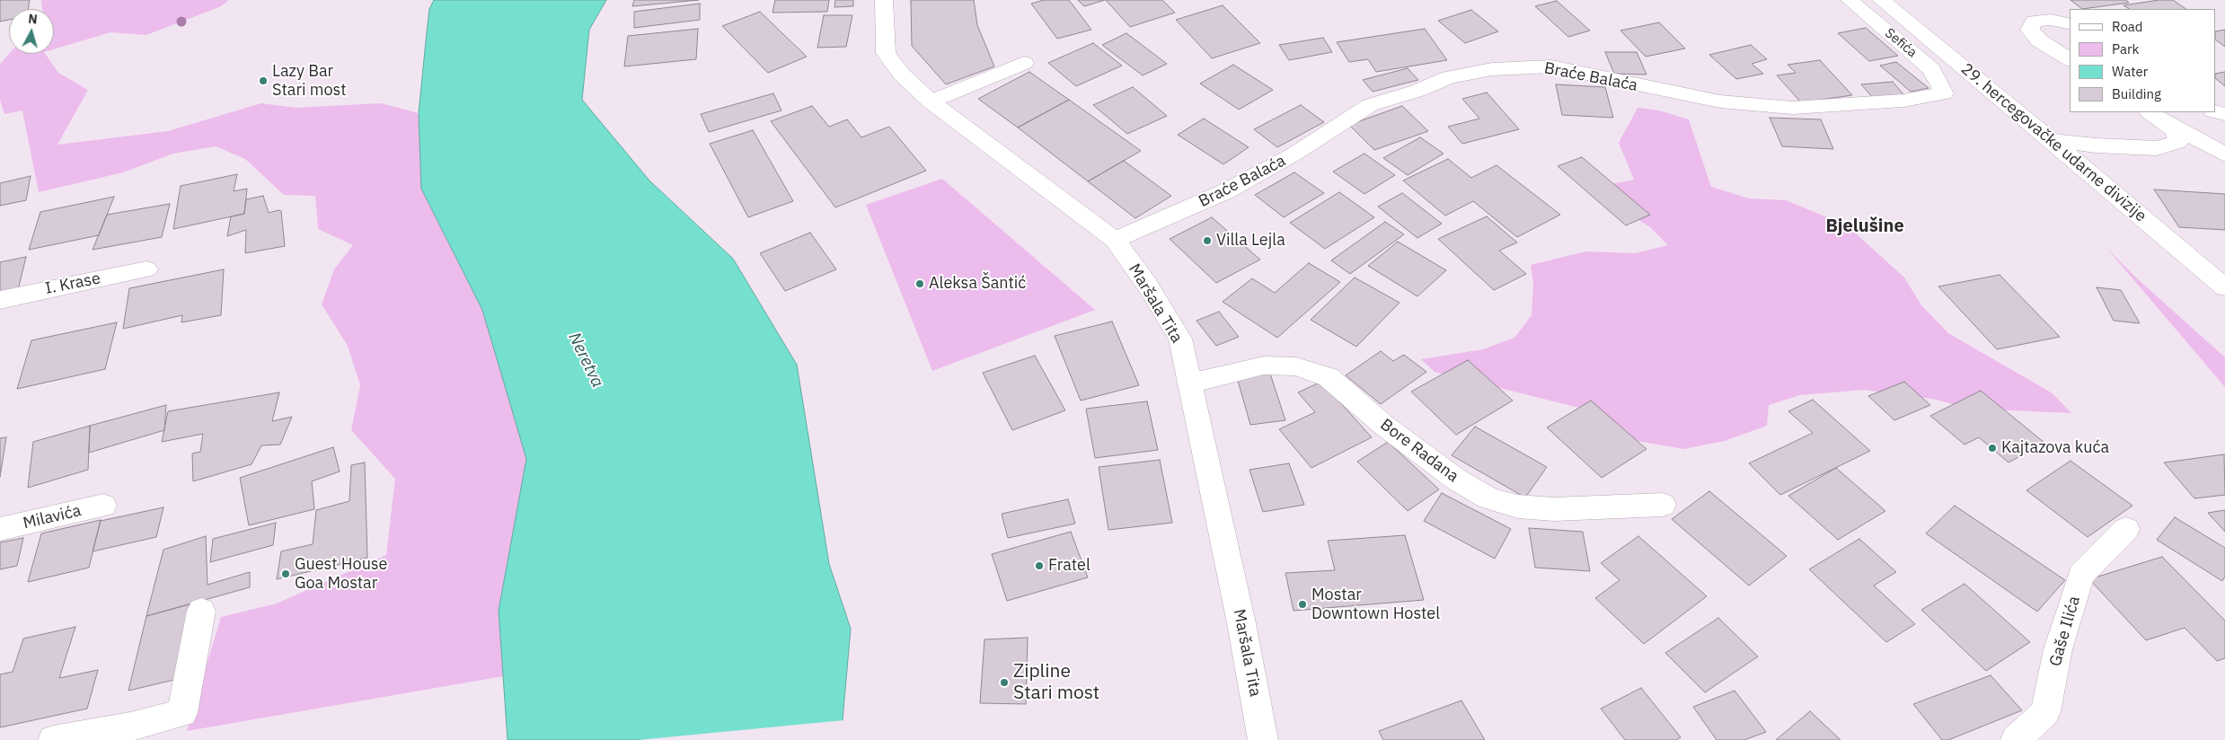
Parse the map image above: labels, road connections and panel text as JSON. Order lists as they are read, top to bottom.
{
  "streets": {
    "street": [
      "Sefića",
      "Braće Balaća",
      "29. hercegovačke udarne divizije",
      "I. Krase",
      "Maršala Tita",
      "Bore Radana",
      "Milavića",
      "Gaše Ilića"
    ]
  },
  "crossings": [
    ["Sefića", "Braće Balaća"],
    ["Braće Balaća", "Maršala Tita"],
    ["Maršala Tita", "Bore Radana"]
  ],
  "districts": ["Bjelušine"],
  "water": ["Neretva"],
  "places": [
    "Lazy Bar Stari most",
    "Villa Lejla",
    "Aleksa Šantić",
    "Kajtazova kuća",
    "Fratel",
    "Guest House Goa Mostar",
    "Mostar Downtown Hostel",
    "Zipline Stari most"
  ],
  "legend": [
    "Road",
    "Park",
    "Water",
    "Building"
  ],
  "north": "top"
}
